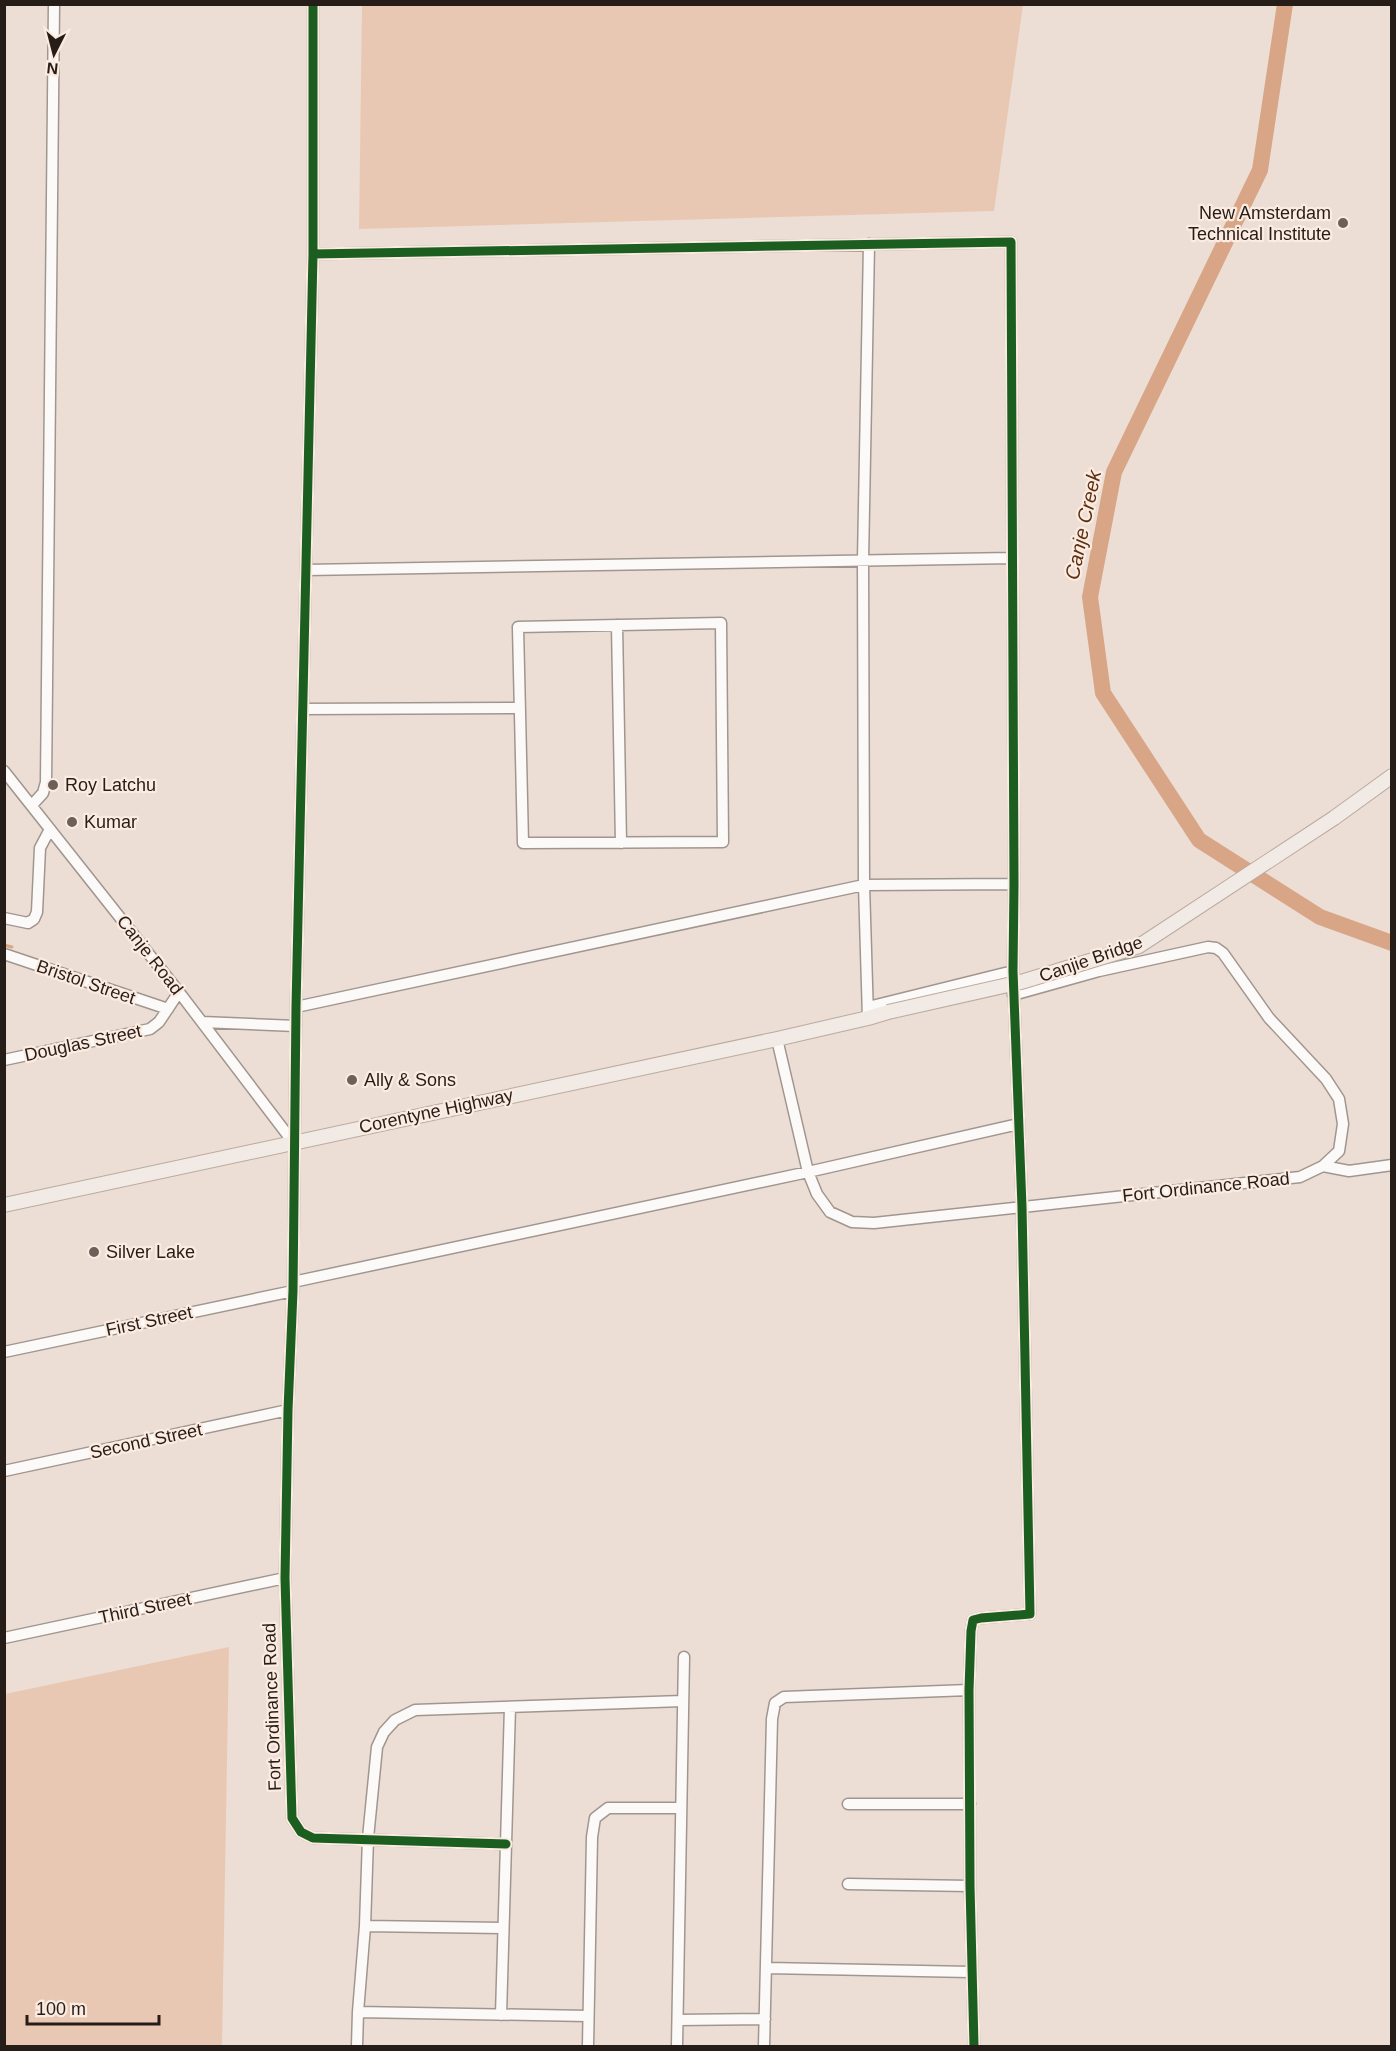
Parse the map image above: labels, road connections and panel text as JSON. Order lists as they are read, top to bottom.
{
  "streets": {
    "main road": ["Canjie Bridge", "Corentyne Highway"],
    "street": [
      "Canje Road",
      "Bristol Street",
      "Douglas Street",
      "Fort Ordinance Road",
      "First Street",
      "Second Street",
      "Third Street"
    ]
  },
  "crossings": [
    ["Canje Road", "Douglas Street"],
    ["Canje Road", "Corentyne Highway"],
    ["Canje Road", "Fort Ordinance Road"],
    ["Canjie Bridge", "Corentyne Highway"],
    ["Bristol Street", "Douglas Street"],
    ["Corentyne Highway", "Fort Ordinance Road"],
    ["Fort Ordinance Road", "First Street"],
    ["Fort Ordinance Road", "Second Street"],
    ["Fort Ordinance Road", "Third Street"]
  ],
  "water": ["Canje Creek"],
  "places": [
    "New Amsterdam Technical Institute",
    "Roy Latchu",
    "Kumar",
    "Ally & Sons",
    "Silver Lake"
  ],
  "scale_bar": "100 m",
  "north": "bottom"
}
